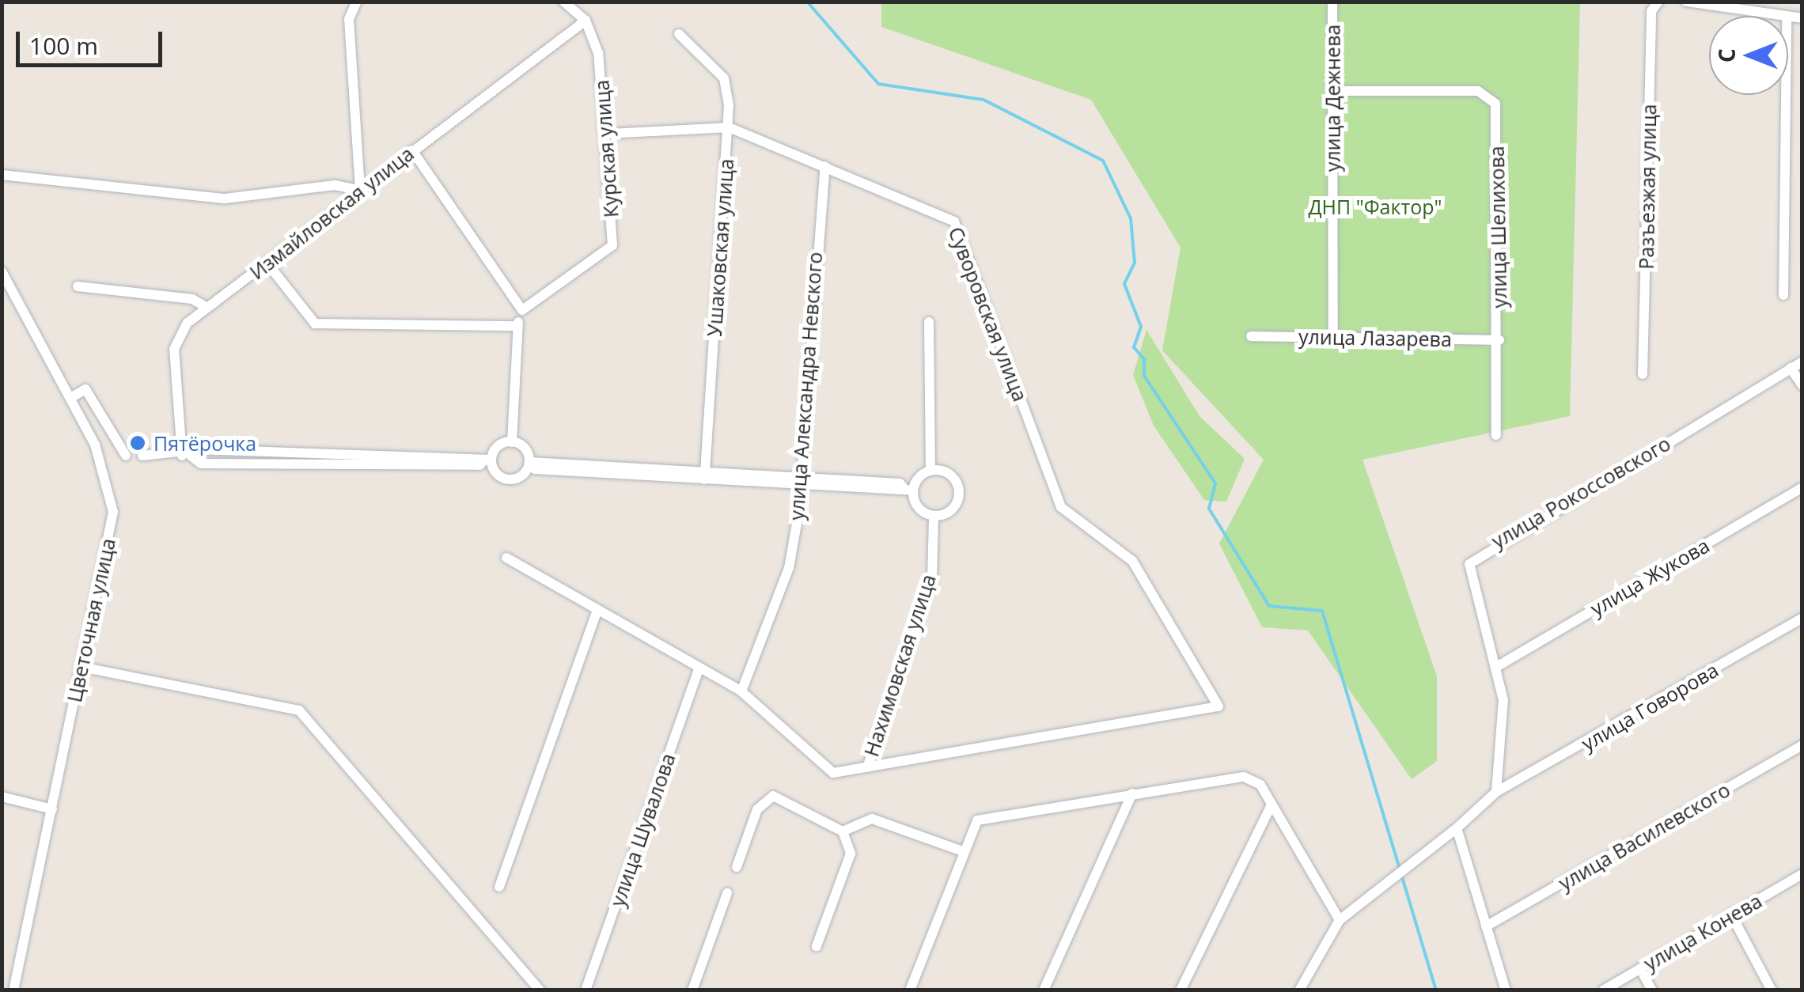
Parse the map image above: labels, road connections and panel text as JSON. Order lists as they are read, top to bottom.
{
  "streets": {
    "street": [
      "улица Дежнева",
      "Курская улица",
      "Разъезжая улица",
      "Измайловская улица",
      "улица Шелихова",
      "Ушаковская улица",
      "Суворовская улица",
      "улица Лазарева",
      "улица Александра Невского",
      "улица Рокоссовского",
      "улица Жукова",
      "Цветочная улица",
      "Нахимовская улица",
      "улица Говорова",
      "улица Шувалова",
      "улица Василевского",
      "улица Конева"
    ]
  },
  "crossings": [
    ["улица Дежнева", "улица Шелихова"],
    ["улица Дежнева", "улица Лазарева"],
    ["Курская улица", "Измайловская улица"],
    ["Курская улица", "Суворовская улица"],
    ["улица Шелихова", "улица Лазарева"],
    ["Ушаковская улица", "Суворовская улица"],
    ["Суворовская улица", "улица Александра Невского"],
    ["Суворовская улица", "Нахимовская улица"],
    ["улица Рокоссовского", "улица Жукова"],
    ["улица Рокоссовского", "улица Говорова"]
  ],
  "parks": ["ДНП \"Фактор\""],
  "places": ["Пятёрочка"],
  "scale_bar": "100 m",
  "north": "left"
}
